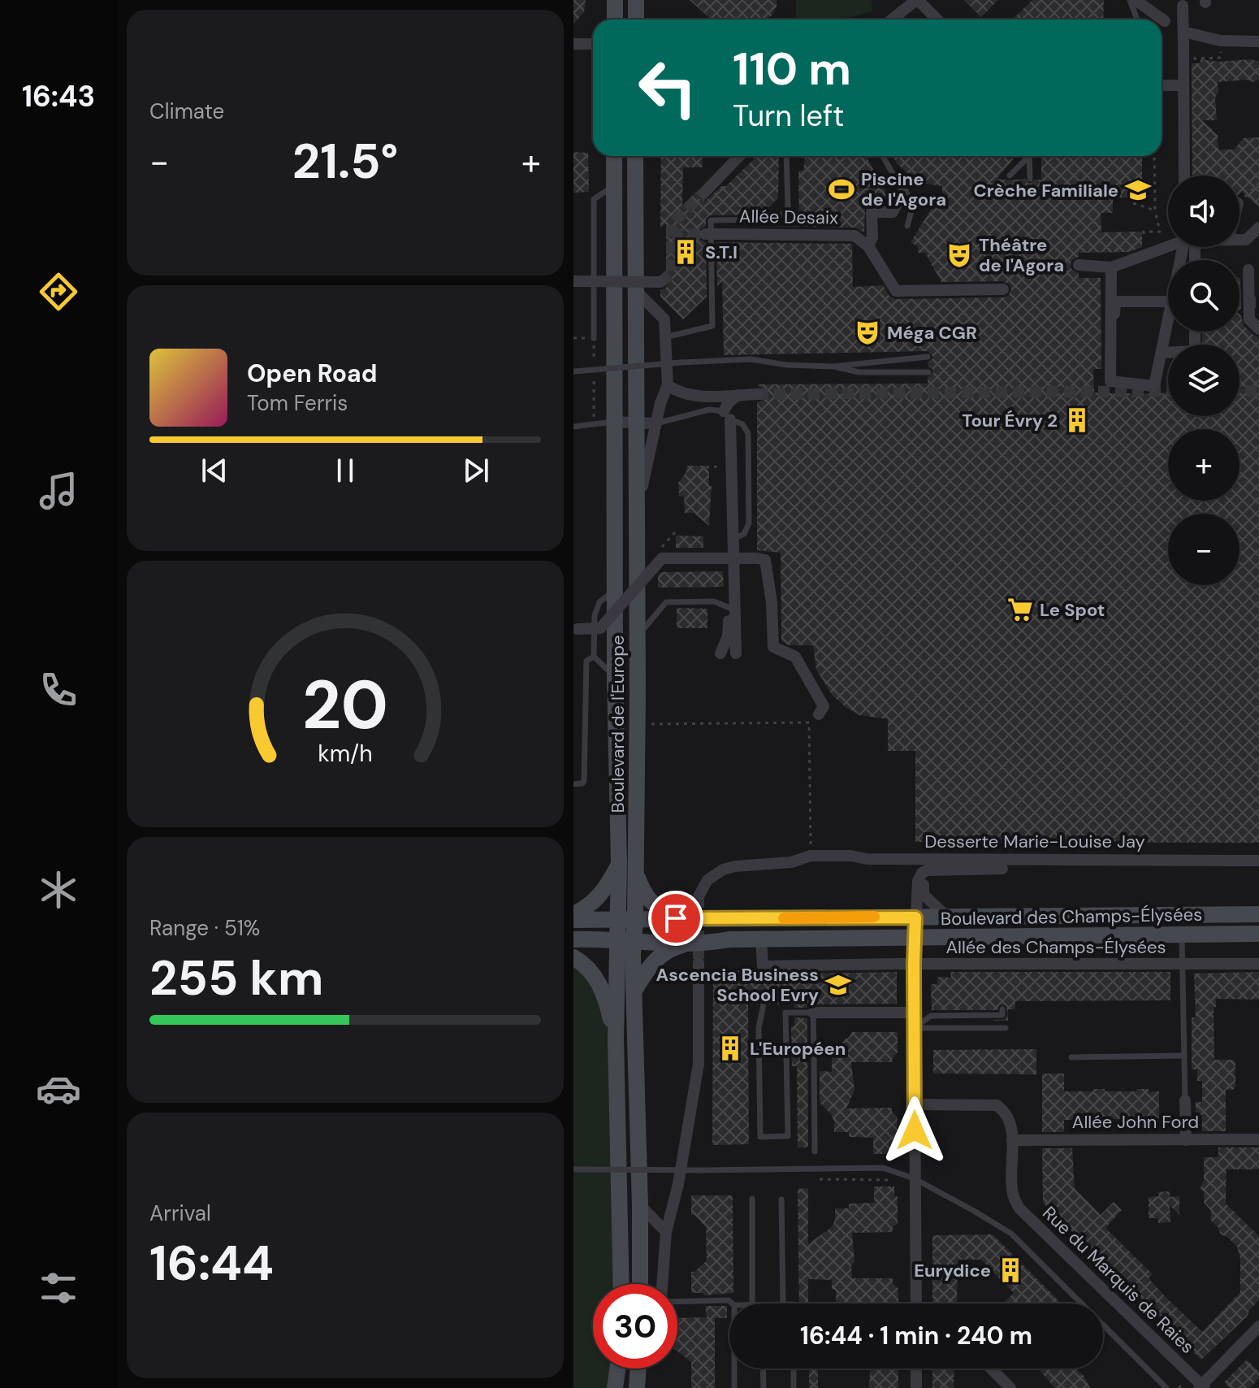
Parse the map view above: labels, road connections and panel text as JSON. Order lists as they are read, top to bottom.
{
  "streets": {
    "main road": ["Boulevard de l'Europe", "Boulevard des Champs-Élysées"],
    "street": [
      "Allée Desaix",
      "Desserte Marie-Louise Jay",
      "Allée des Champs-Élysées",
      "Allée John Ford",
      "Rue du Marquis de Raies"
    ]
  },
  "crossings": [
    ["Boulevard de l'Europe", "Boulevard des Champs-Élysées"],
    ["Boulevard des Champs-Élysées", "Allée des Champs-Élysées"],
    ["Allée John Ford", "Rue du Marquis de Raies"]
  ],
  "places": {
    "sports": ["Piscine de l'Agora"],
    "school or university": ["Crèche Familiale", "Ascencia Business School Evry"],
    "building": [
      "S.T.I",
      "Tour Évry 2",
      "L'Européen",
      "Eurydice"
    ],
    "theatre": ["Théâtre de l'Agora", "Méga CGR"],
    "supermarket": ["Le Spot"]
  },
  "page": {
    "tabs": "16:43",
    "tile": [
      "Climate",
      ["Range · 51%", "255 km"],
      ["Arrival", "16:44"]
    ],
    "turn": ["110 m", "Turn left"],
    "heat": ["−", "21.5°", "+"],
    "map_buttons": ["+", "−"],
    "song": ["Open Road", "Tom Ferris"],
    "limit": "30",
    "trip": "16:44 · 1 min · 240 m",
    "gauge": ["20", "km/h"]
  }
}
